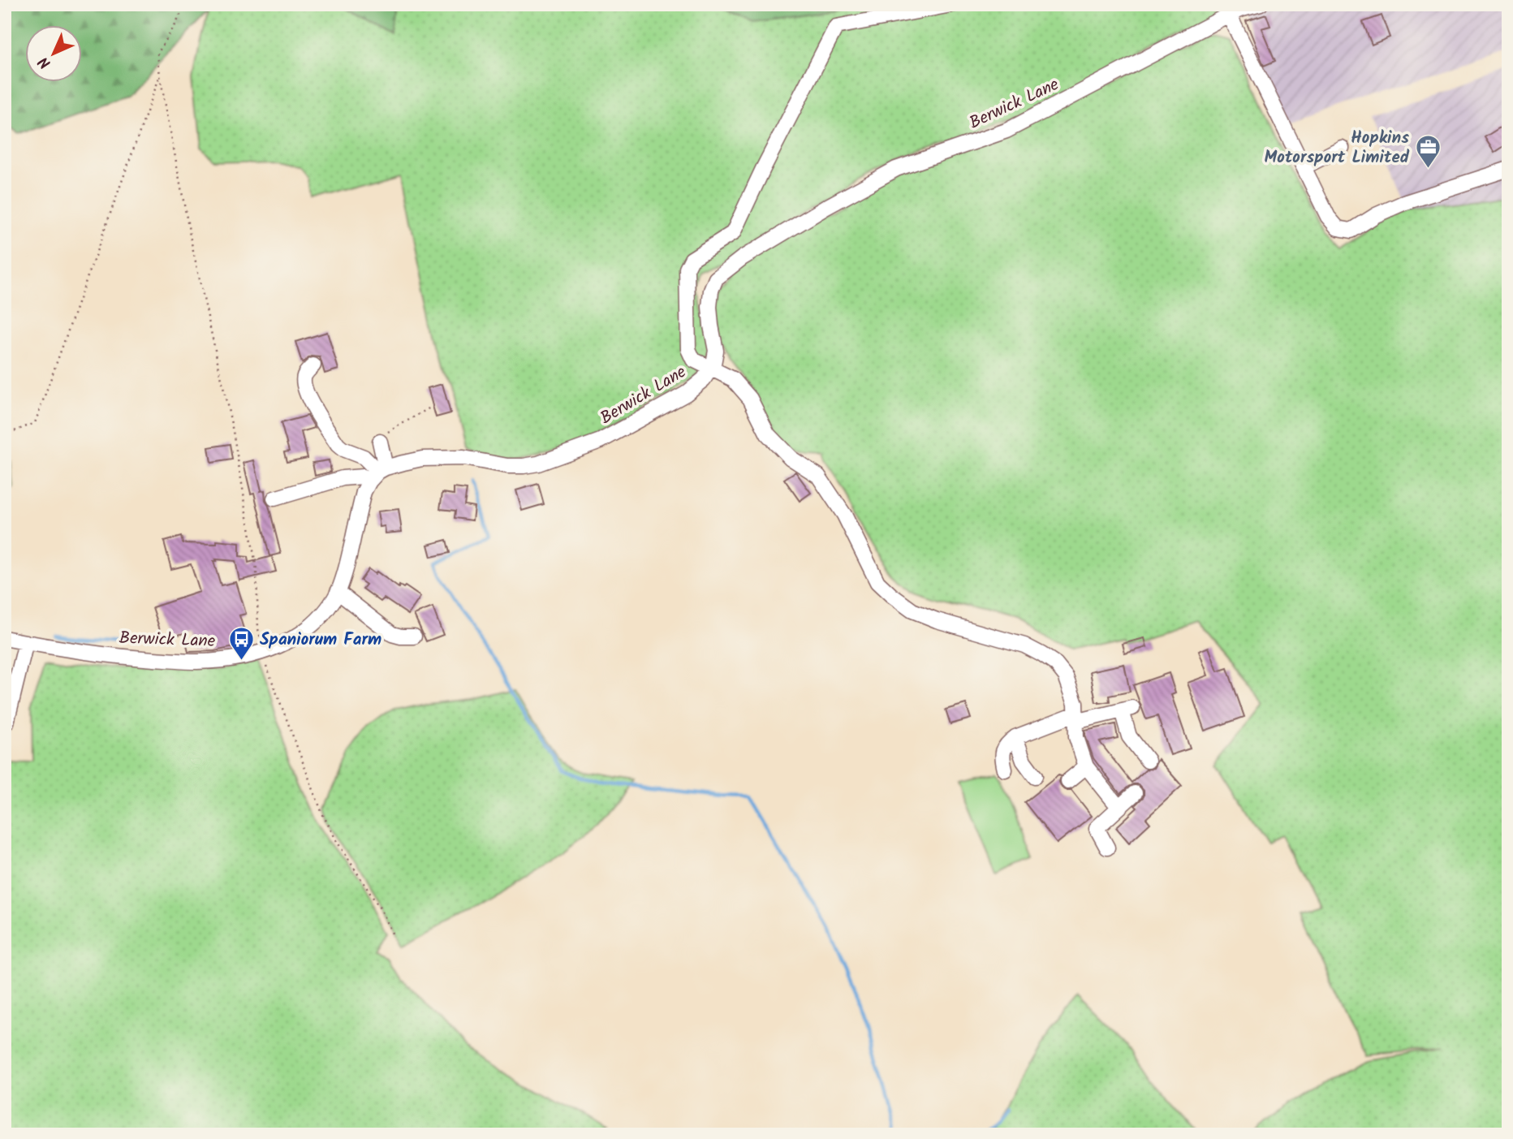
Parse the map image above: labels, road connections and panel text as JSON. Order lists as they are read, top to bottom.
{
  "streets": {
    "street": ["Berwick Lane"]
  },
  "places": {
    "office": ["Hopkins Motorsport Limited"],
    "bus stop": ["Spaniorum Farm"]
  },
  "north": "bottom left"
}
